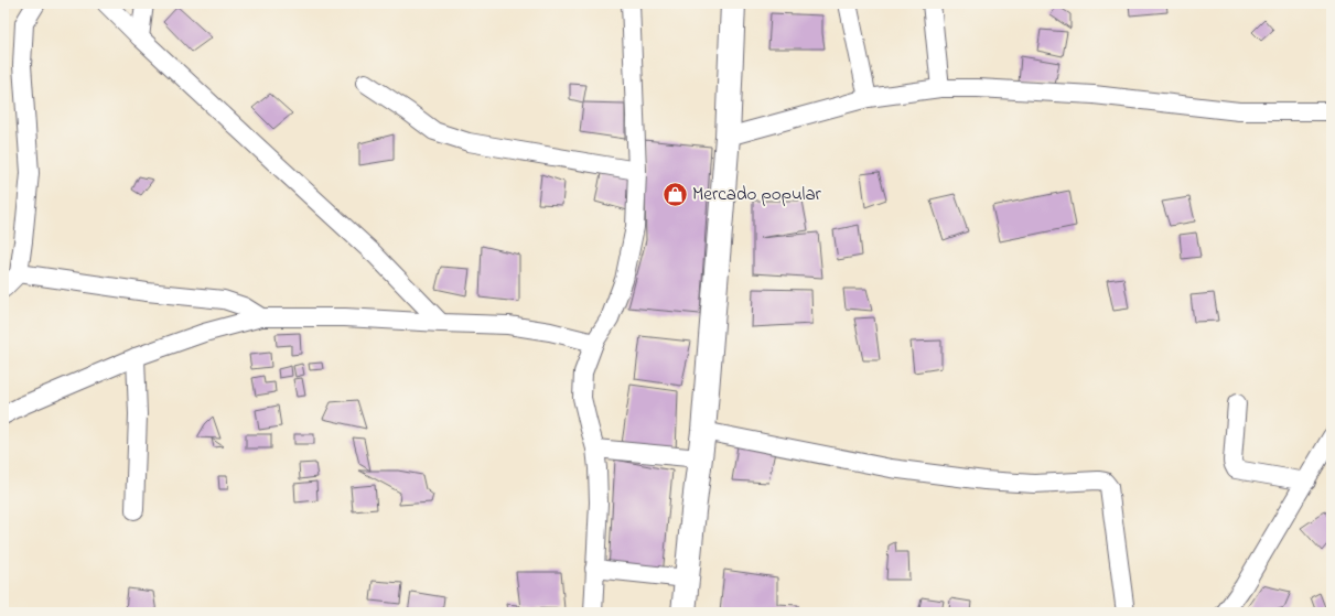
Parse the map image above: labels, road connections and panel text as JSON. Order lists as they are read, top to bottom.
{
  "places": {
    "shop": ["Mercado popular"]
  }
}
